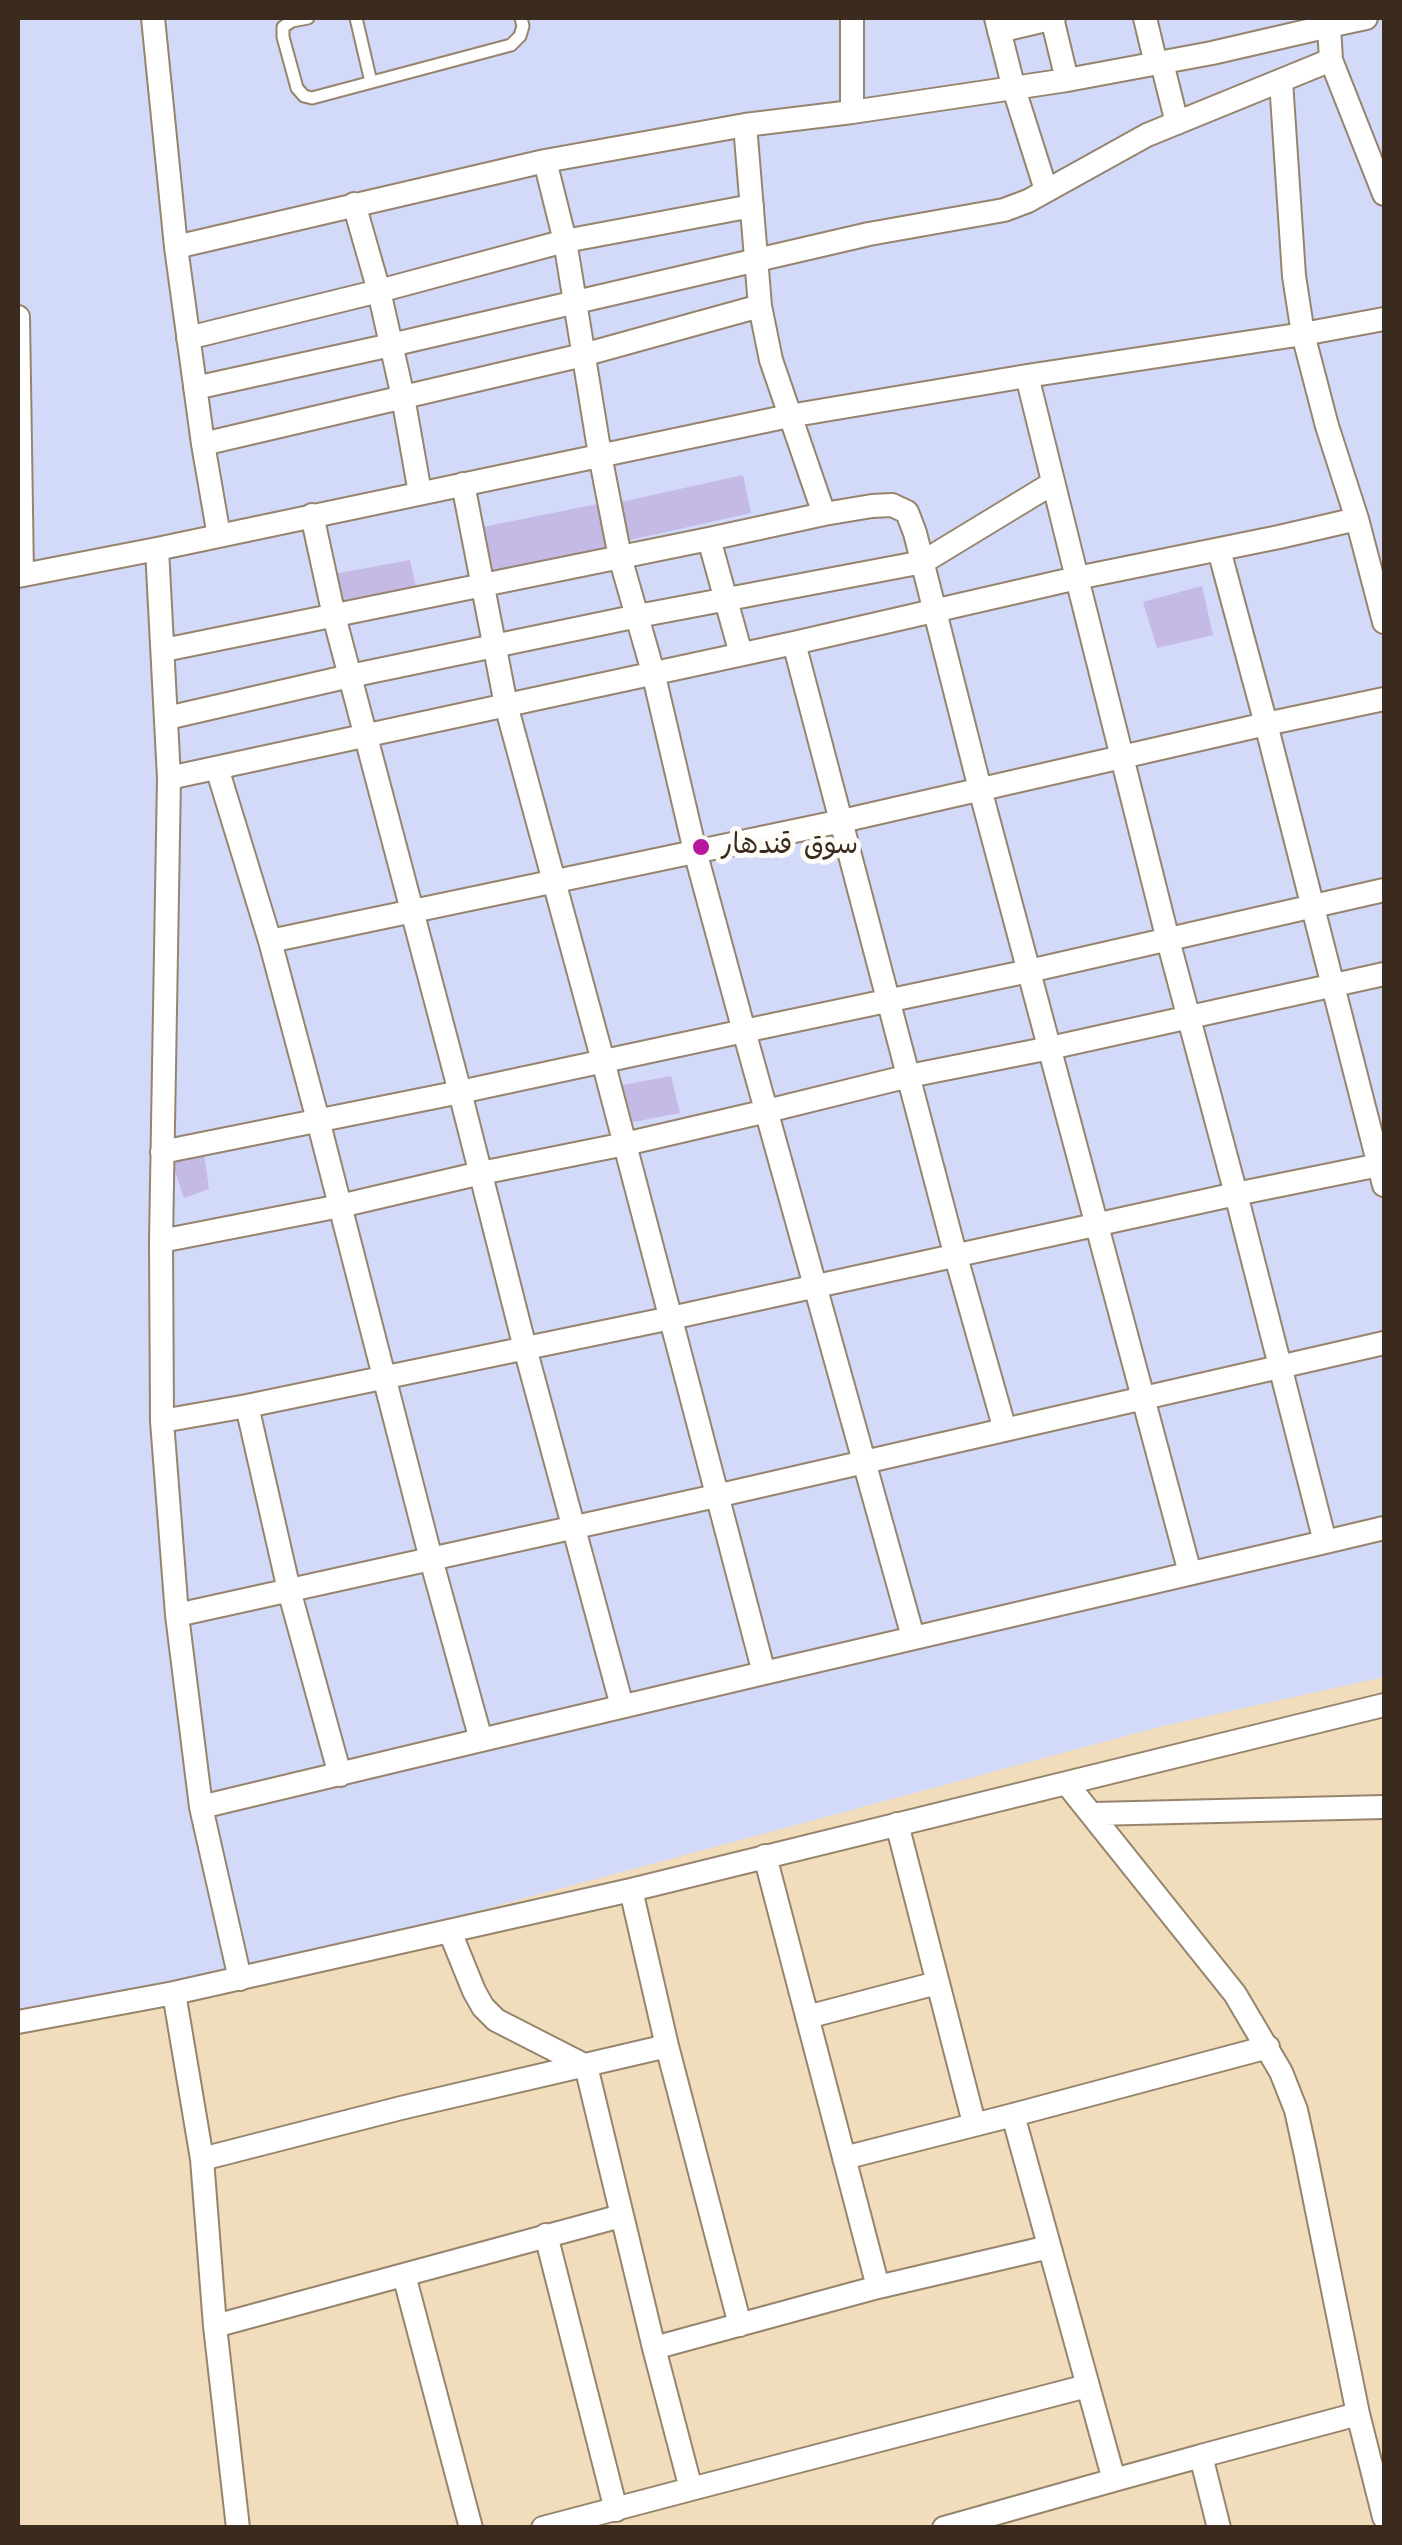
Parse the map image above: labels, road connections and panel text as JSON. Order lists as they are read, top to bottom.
{
  "places": ["سوق قندهار"]
}
